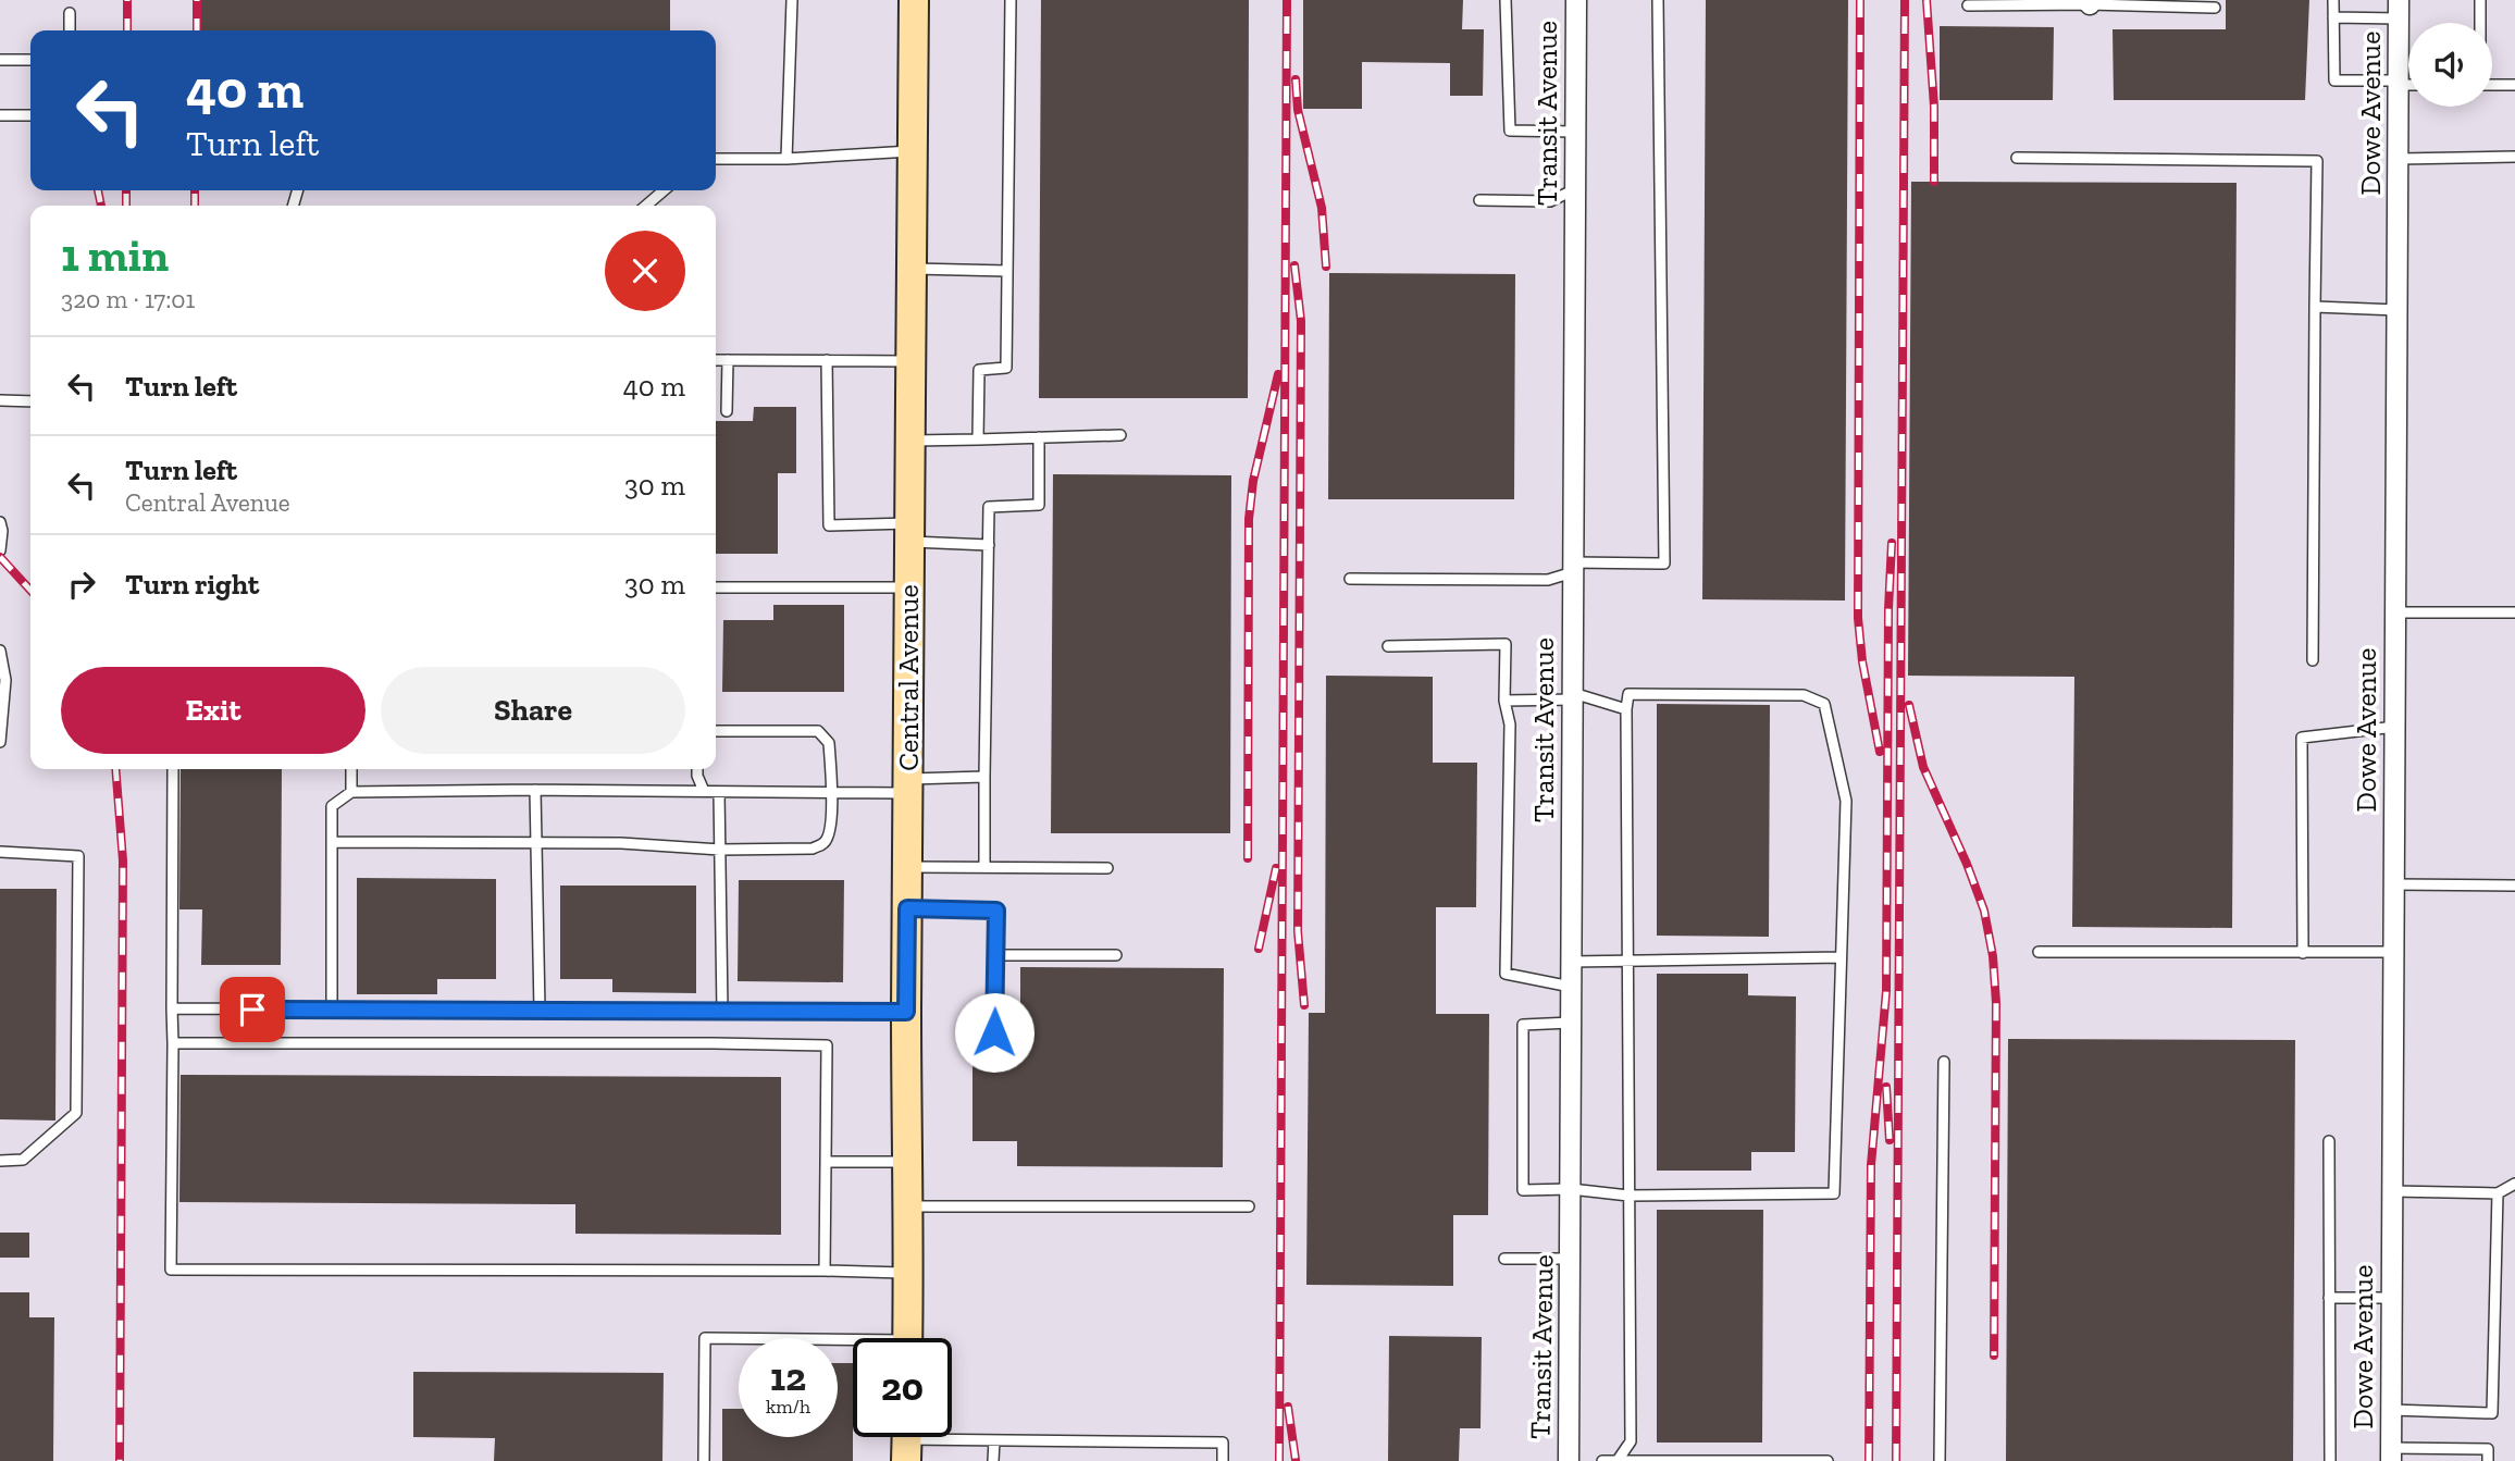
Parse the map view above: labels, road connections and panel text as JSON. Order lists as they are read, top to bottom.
{
  "streets": {
    "street": ["Transit Avenue", "Dowe Avenue", "Central Avenue"]
  },
  "page": {
    "turn": ["40 m", "Turn left"],
    "heading": ["1 min", "320 m · 17:01"],
    "list": [
      {
        "name": "Turn left",
        "value": "40 m"
      },
      {
        "name": "Turn left",
        "note": "Central Avenue",
        "value": "30 m"
      },
      {
        "name": "Turn right",
        "value": "30 m"
      }
    ],
    "buttons": ["Exit", "Share"],
    "speed": "12 km/h",
    "limit": "20"
  }
}
